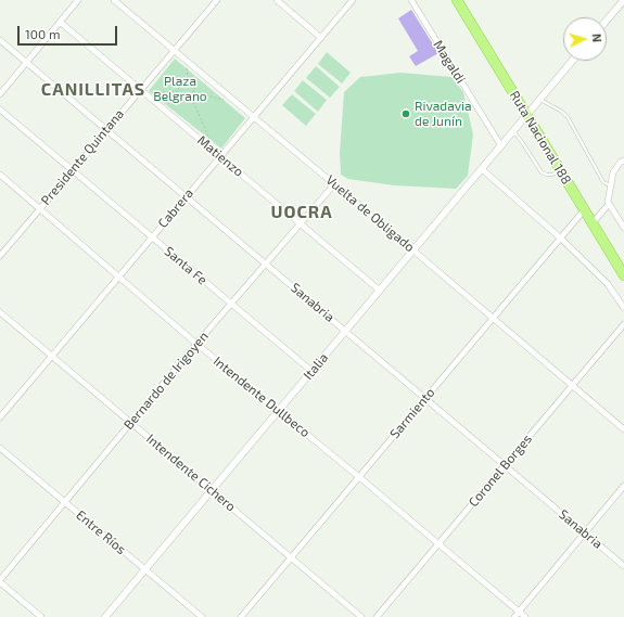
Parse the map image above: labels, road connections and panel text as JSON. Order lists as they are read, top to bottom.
{
  "streets": {
    "highway": ["Ruta Nacional 188"],
    "street": [
      "Magaldi",
      "Matienzo",
      "Presidente Quintana",
      "Cabrera",
      "Vuelta de Obligado",
      "Santa Fe",
      "Sanabria",
      "Italia",
      "Bernardo de Irigoyen",
      "Intendente Dullbeco",
      "Sarmiento",
      "Coronel Borges",
      "Intendente Cichero",
      "Entre Ríos"
    ]
  },
  "crossings": [
    ["Magaldi", "Italia"],
    ["Ruta Nacional 188", "Italia"],
    ["Ruta Nacional 188", "Sarmiento"],
    ["Matienzo", "Presidente Quintana"],
    ["Matienzo", "Cabrera"],
    ["Matienzo", "Italia"],
    ["Matienzo", "Bernardo de Irigoyen"],
    ["Presidente Quintana", "Vuelta de Obligado"],
    ["Presidente Quintana", "Santa Fe"],
    ["Presidente Quintana", "Sanabria"],
    ["Presidente Quintana", "Intendente Dullbeco"],
    ["Cabrera", "Vuelta de Obligado"],
    ["Cabrera", "Santa Fe"],
    ["Cabrera", "Sanabria"],
    ["Cabrera", "Intendente Dullbeco"],
    ["Cabrera", "Intendente Cichero"],
    ["Vuelta de Obligado", "Italia"],
    ["Vuelta de Obligado", "Bernardo de Irigoyen"],
    ["Vuelta de Obligado", "Sarmiento"],
    ["Vuelta de Obligado", "Coronel Borges"],
    ["Santa Fe", "Italia"],
    ["Santa Fe", "Bernardo de Irigoyen"],
    ["Sanabria", "Italia"],
    ["Sanabria", "Bernardo de Irigoyen"],
    ["Sanabria", "Sarmiento"],
    ["Sanabria", "Coronel Borges"],
    ["Italia", "Intendente Dullbeco"],
    ["Italia", "Intendente Cichero"],
    ["Italia", "Entre Ríos"],
    ["Bernardo de Irigoyen", "Intendente Dullbeco"],
    ["Bernardo de Irigoyen", "Intendente Cichero"],
    ["Bernardo de Irigoyen", "Entre Ríos"],
    ["Intendente Dullbeco", "Sarmiento"],
    ["Intendente Dullbeco", "Coronel Borges"],
    ["Sarmiento", "Intendente Cichero"]
  ],
  "districts": ["CANILLITAS", "UOCRA"],
  "parks": ["Plaza Belgrano"],
  "places": ["Rivadavia de Junín"],
  "scale_bar": "100 m",
  "north": "right"
}
